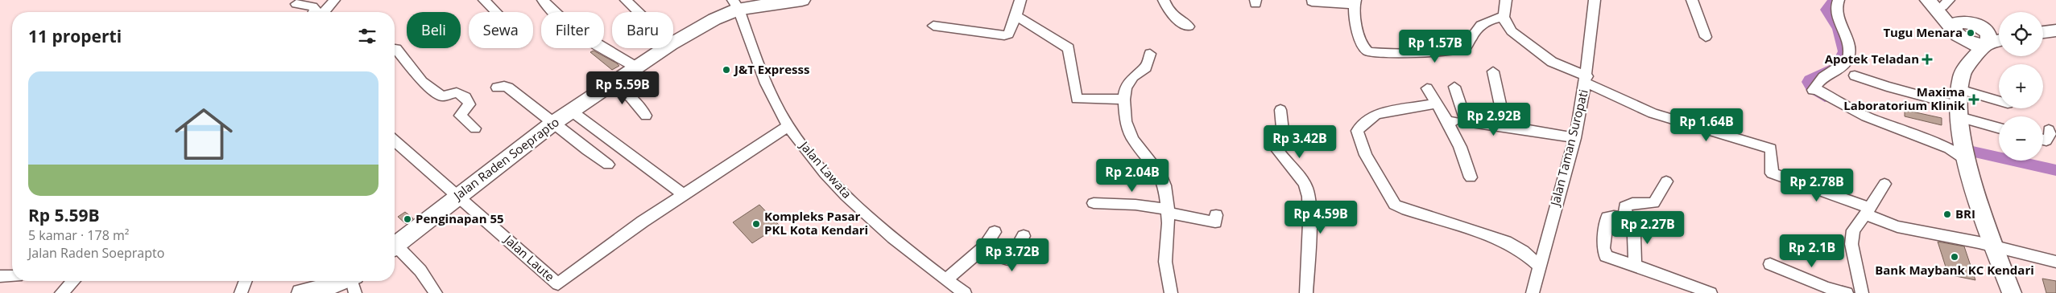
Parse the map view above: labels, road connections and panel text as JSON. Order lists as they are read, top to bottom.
{
  "streets": {
    "highway": ["Jalan Raden Soeprapto"],
    "street": ["Jalan Taman Suropati", "Jalan Lawata", "Jalan Laute"]
  },
  "crossings": [
    ["Jalan Raden Soeprapto", "Jalan Lawata"],
    ["Jalan Raden Soeprapto", "Jalan Laute"]
  ],
  "places": {
    "other": [
      "Tugu Menara",
      "J&T Expresss",
      "BRI",
      "Penginapan 55",
      "Kompleks Pasar PKL Kota Kendari",
      "Bank Maybank KC Kendari"
    ],
    "health": ["Apotek Teladan", "Maxima Laboratorium Klinik"]
  },
  "page": {
    "map_buttons": ["+", "−"],
    "chip": [
      "Beli",
      "Sewa",
      "Filter",
      "Baru"
    ],
    "heading": "11 properti",
    "price": [
      "Rp 1.57B",
      "Rp 5.59B",
      "Rp 2.92B",
      "Rp 1.64B",
      "Rp 3.42B",
      "Rp 2.04B",
      "Rp 2.78B",
      "Rp 4.59B",
      "Rp 2.27B",
      "Rp 2.1B",
      "Rp 3.72B"
    ],
    "list": [
      {
        "name": "Rp 5.59B",
        "note": "5 kamar · 178 m² · Jalan Raden Soeprapto"
      }
    ]
  }
}
